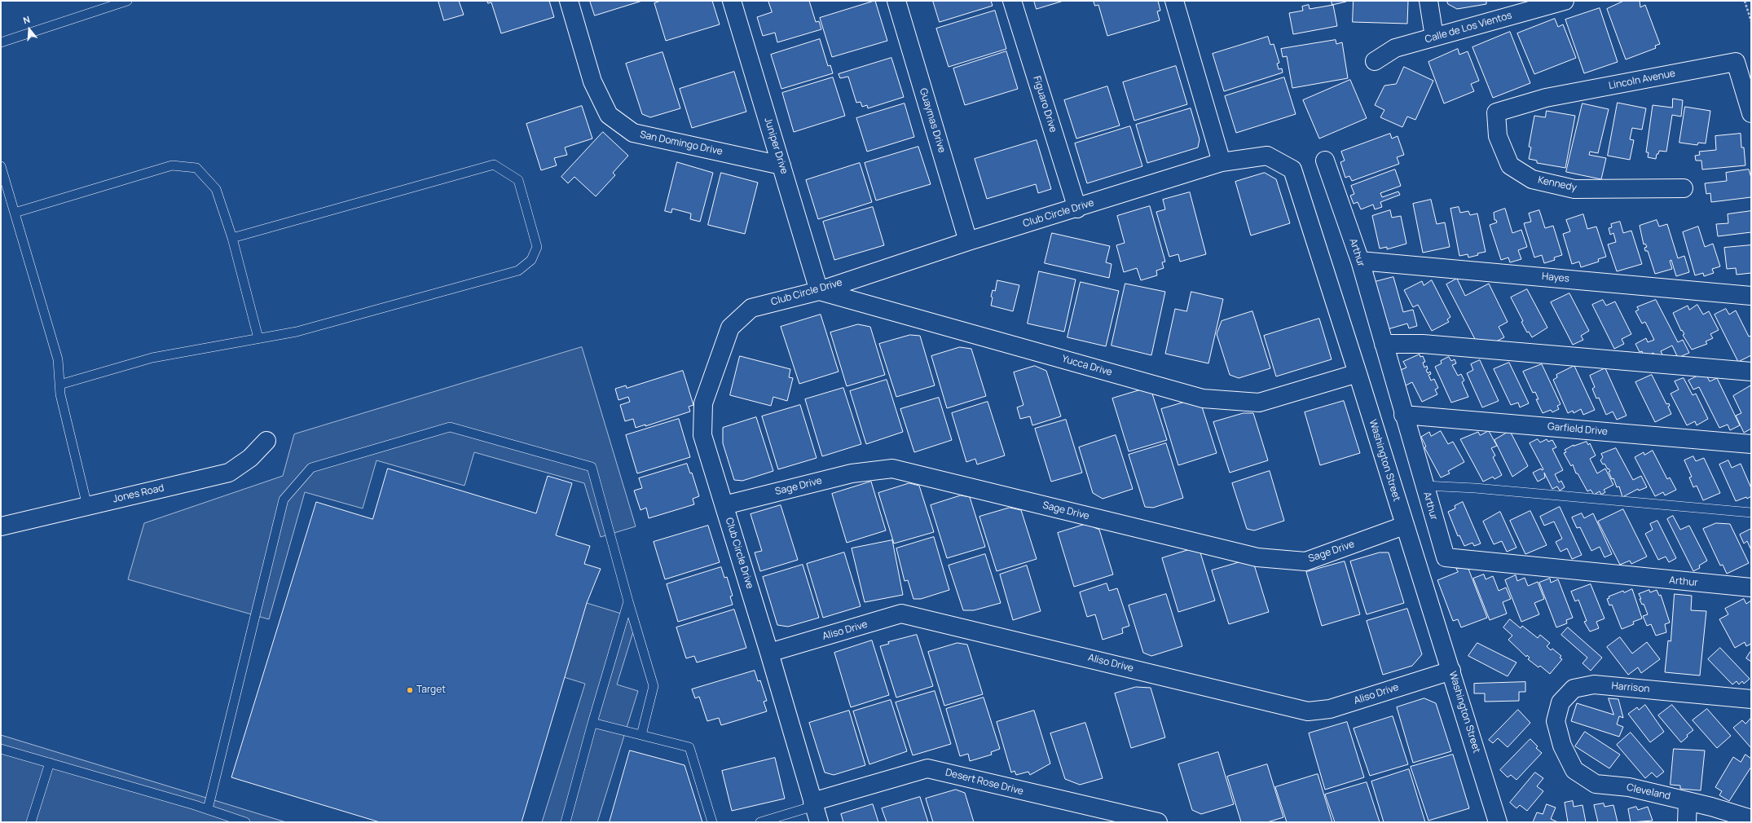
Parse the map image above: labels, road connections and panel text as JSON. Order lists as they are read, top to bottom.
{
  "streets": {
    "street": [
      "Calle de Los Vientos",
      "Lincoln Avenue",
      "Figuaro Drive",
      "Guaymas Drive",
      "San Domingo Drive",
      "Juniper Drive",
      "Kennedy",
      "Club Circle Drive",
      "Arthur",
      "Hayes",
      "Yucca Drive",
      "Garfield Drive",
      "Washington Street",
      "Sage Drive",
      "Jones Road",
      "Aliso Drive",
      "Harrison",
      "Desert Rose Drive",
      "Cleveland"
    ]
  },
  "crossings": [
    ["Lincoln Avenue", "Kennedy"],
    ["Figuaro Drive", "Club Circle Drive"],
    ["Guaymas Drive", "Club Circle Drive"],
    ["San Domingo Drive", "Juniper Drive"],
    ["Juniper Drive", "Club Circle Drive"],
    ["Juniper Drive", "Yucca Drive"],
    ["Club Circle Drive", "Yucca Drive"],
    ["Club Circle Drive", "Washington Street"],
    ["Club Circle Drive", "Sage Drive"],
    ["Club Circle Drive", "Aliso Drive"],
    ["Club Circle Drive", "Desert Rose Drive"],
    ["Arthur", "Hayes"],
    ["Arthur", "Garfield Drive"],
    ["Yucca Drive", "Washington Street"],
    ["Washington Street", "Sage Drive"],
    ["Washington Street", "Aliso Drive"],
    ["Harrison", "Cleveland"]
  ],
  "places": ["Target"],
  "north": "top"
}
